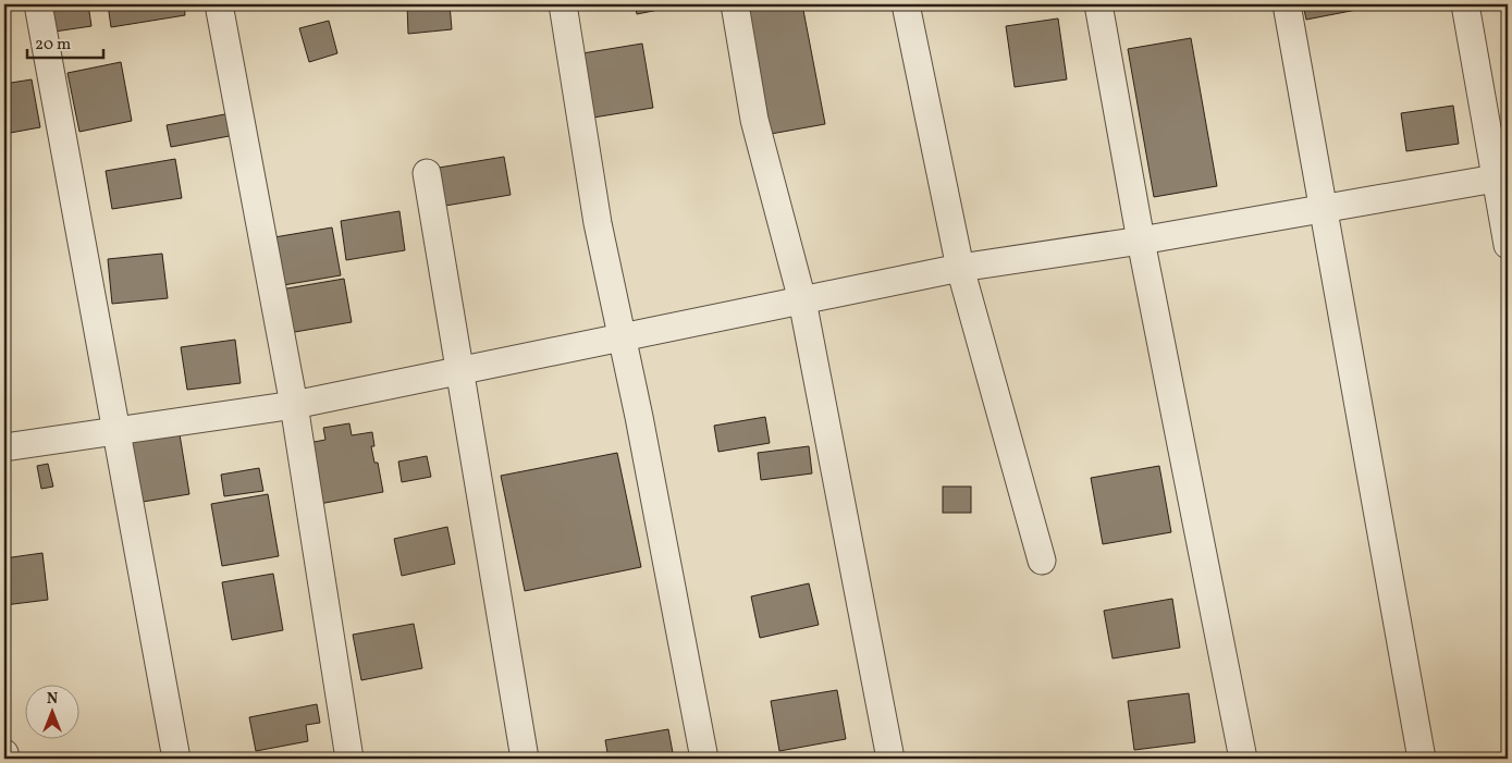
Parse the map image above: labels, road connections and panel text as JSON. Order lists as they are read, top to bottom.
{
  "scale_bar": "20 m",
  "north": "top"
}
